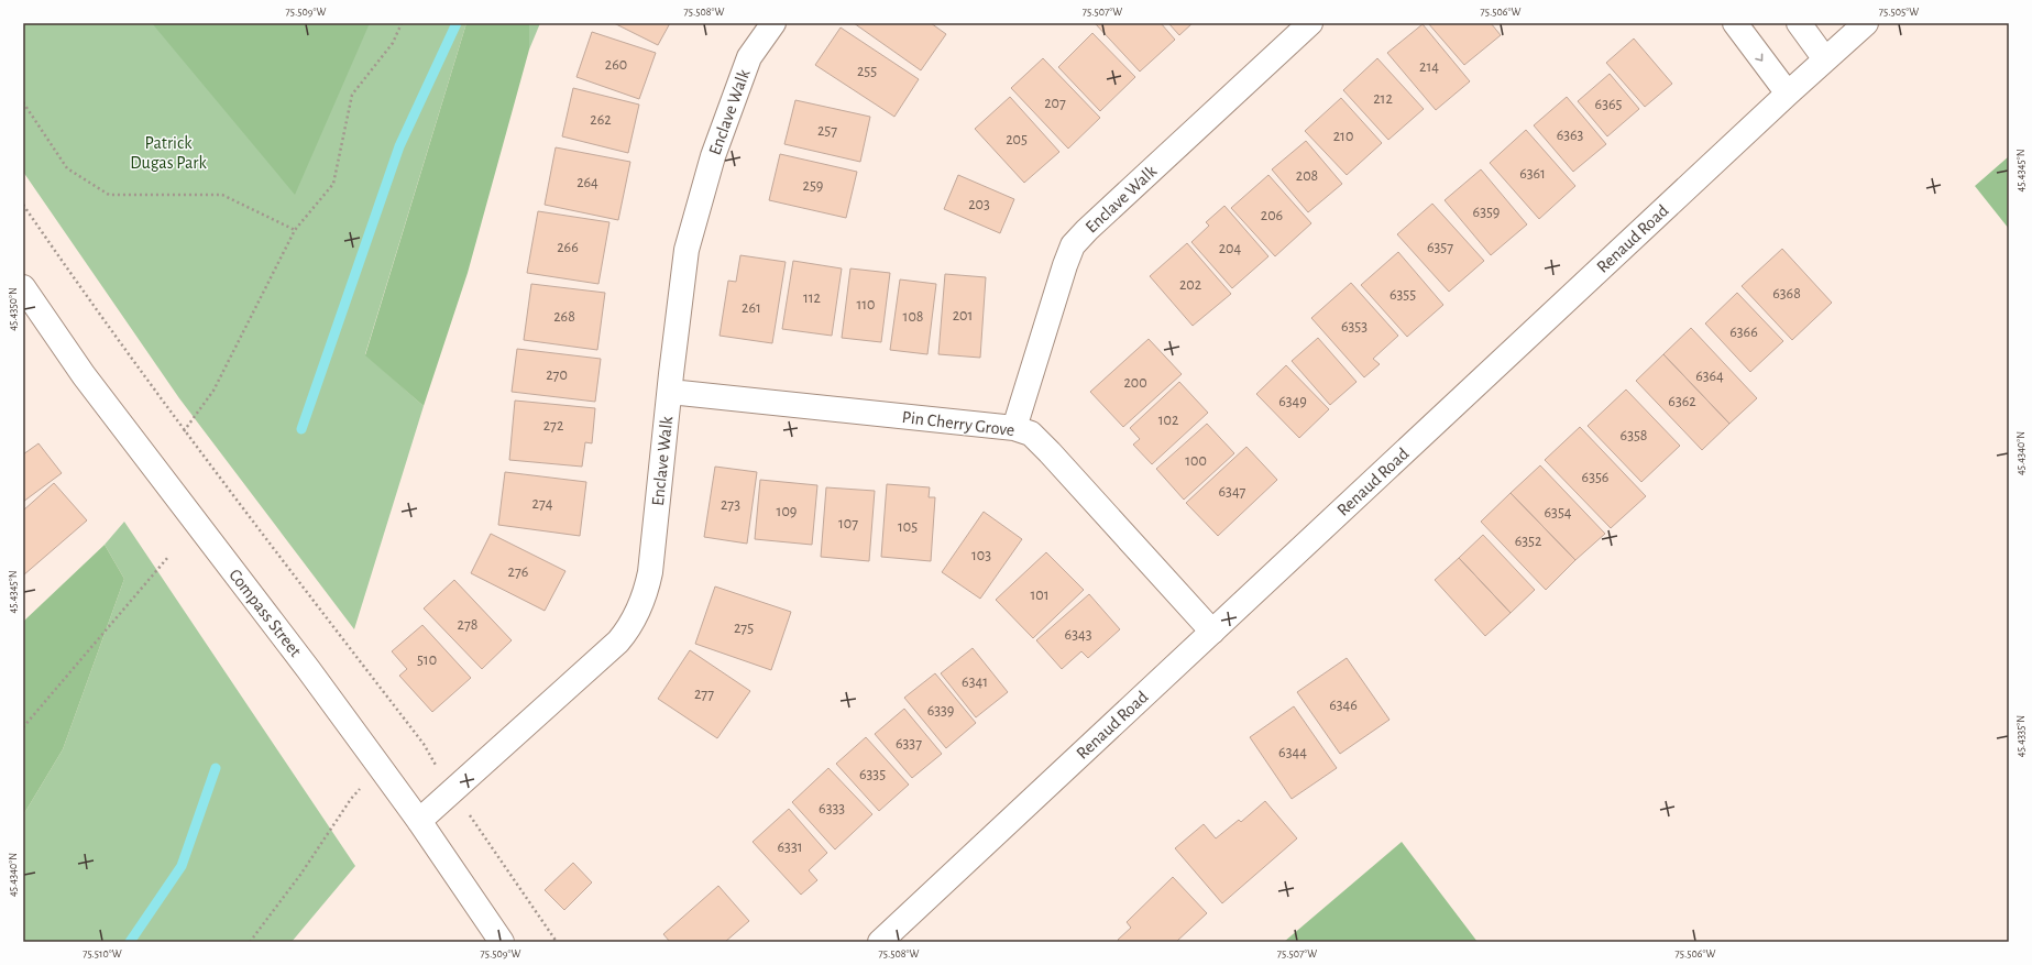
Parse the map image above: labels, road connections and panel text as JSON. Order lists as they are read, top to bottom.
{
  "streets": {
    "street": [
      "Enclave Walk",
      "Renaud Road",
      "Pin Cherry Grove",
      "Compass Street"
    ]
  },
  "crossings": [
    ["Enclave Walk", "Pin Cherry Grove"],
    ["Enclave Walk", "Compass Street"],
    ["Renaud Road", "Pin Cherry Grove"]
  ],
  "parks": ["Patrick Dugas Park"],
  "house_numbers": [
    "260",
    "214",
    "255",
    "212",
    "207",
    "6365",
    "262",
    "257",
    "6363",
    "210",
    "205",
    "6361",
    "208",
    "264",
    "259",
    "203",
    "6359",
    "206",
    "266",
    "6357",
    "204",
    "202",
    "6368",
    "6355",
    "112",
    "110",
    "261",
    "201",
    "268",
    "108",
    "6353",
    "6366",
    "270",
    "6364",
    "200",
    "6349",
    "6362",
    "102",
    "272",
    "6358",
    "100",
    "6356",
    "6347",
    "274",
    "273",
    "109",
    "6354",
    "107",
    "105",
    "6352",
    "103",
    "276",
    "101",
    "278",
    "275",
    "6343",
    "510",
    "6341",
    "277",
    "6346",
    "6339",
    "6337",
    "6344",
    "6335",
    "6333",
    "6331"
  ],
  "coordinates": [
    "75.509°W",
    "75.508°W",
    "75.507°W",
    "75.506°W",
    "75.505°W",
    "45.4345°N",
    "45.4350°N",
    "45.4340°N",
    "45.4335°N",
    "75.510°W"
  ]
}
